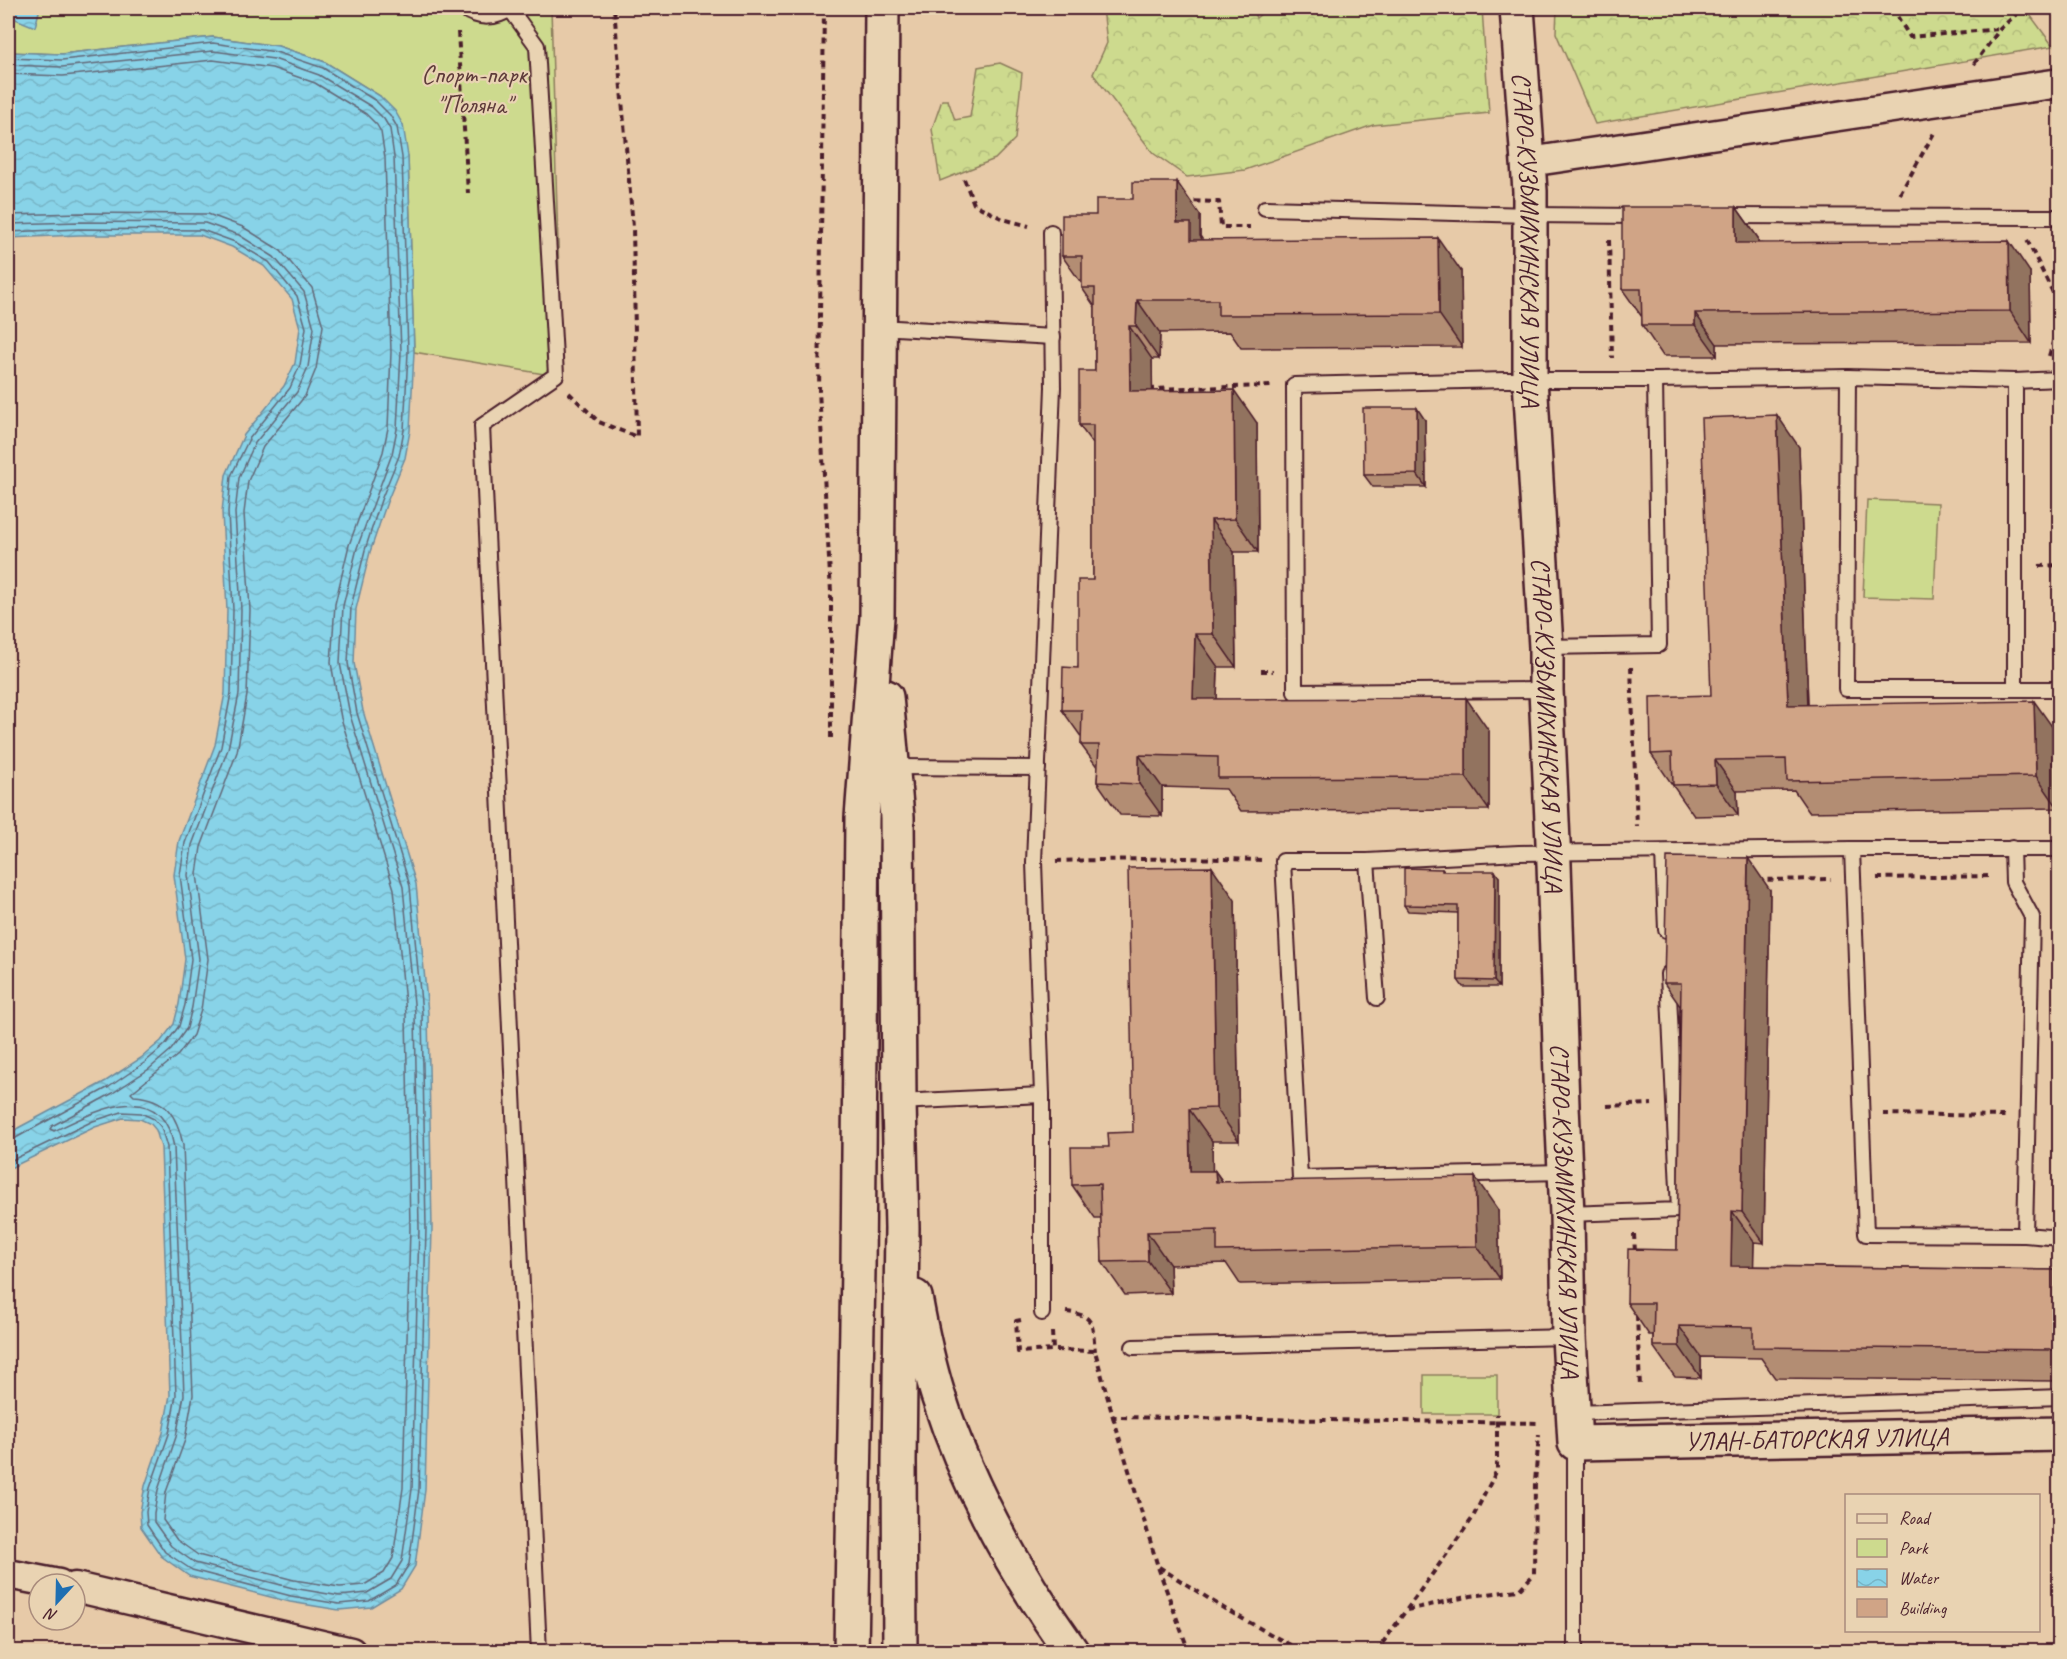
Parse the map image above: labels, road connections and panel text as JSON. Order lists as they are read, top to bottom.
{
  "streets": {
    "main road": ["СТАРО-КУЗЬМИХИНСКАЯ УЛИЦА", "УЛАН-БАТОРСКАЯ УЛИЦА"]
  },
  "crossings": [
    ["СТАРО-КУЗЬМИХИНСКАЯ УЛИЦА", "УЛАН-БАТОРСКАЯ УЛИЦА"]
  ],
  "parks": ["Спорт-парк \"Поляна\""],
  "legend": [
    "Road",
    "Park",
    "Water",
    "Building"
  ],
  "north": "bottom"
}
